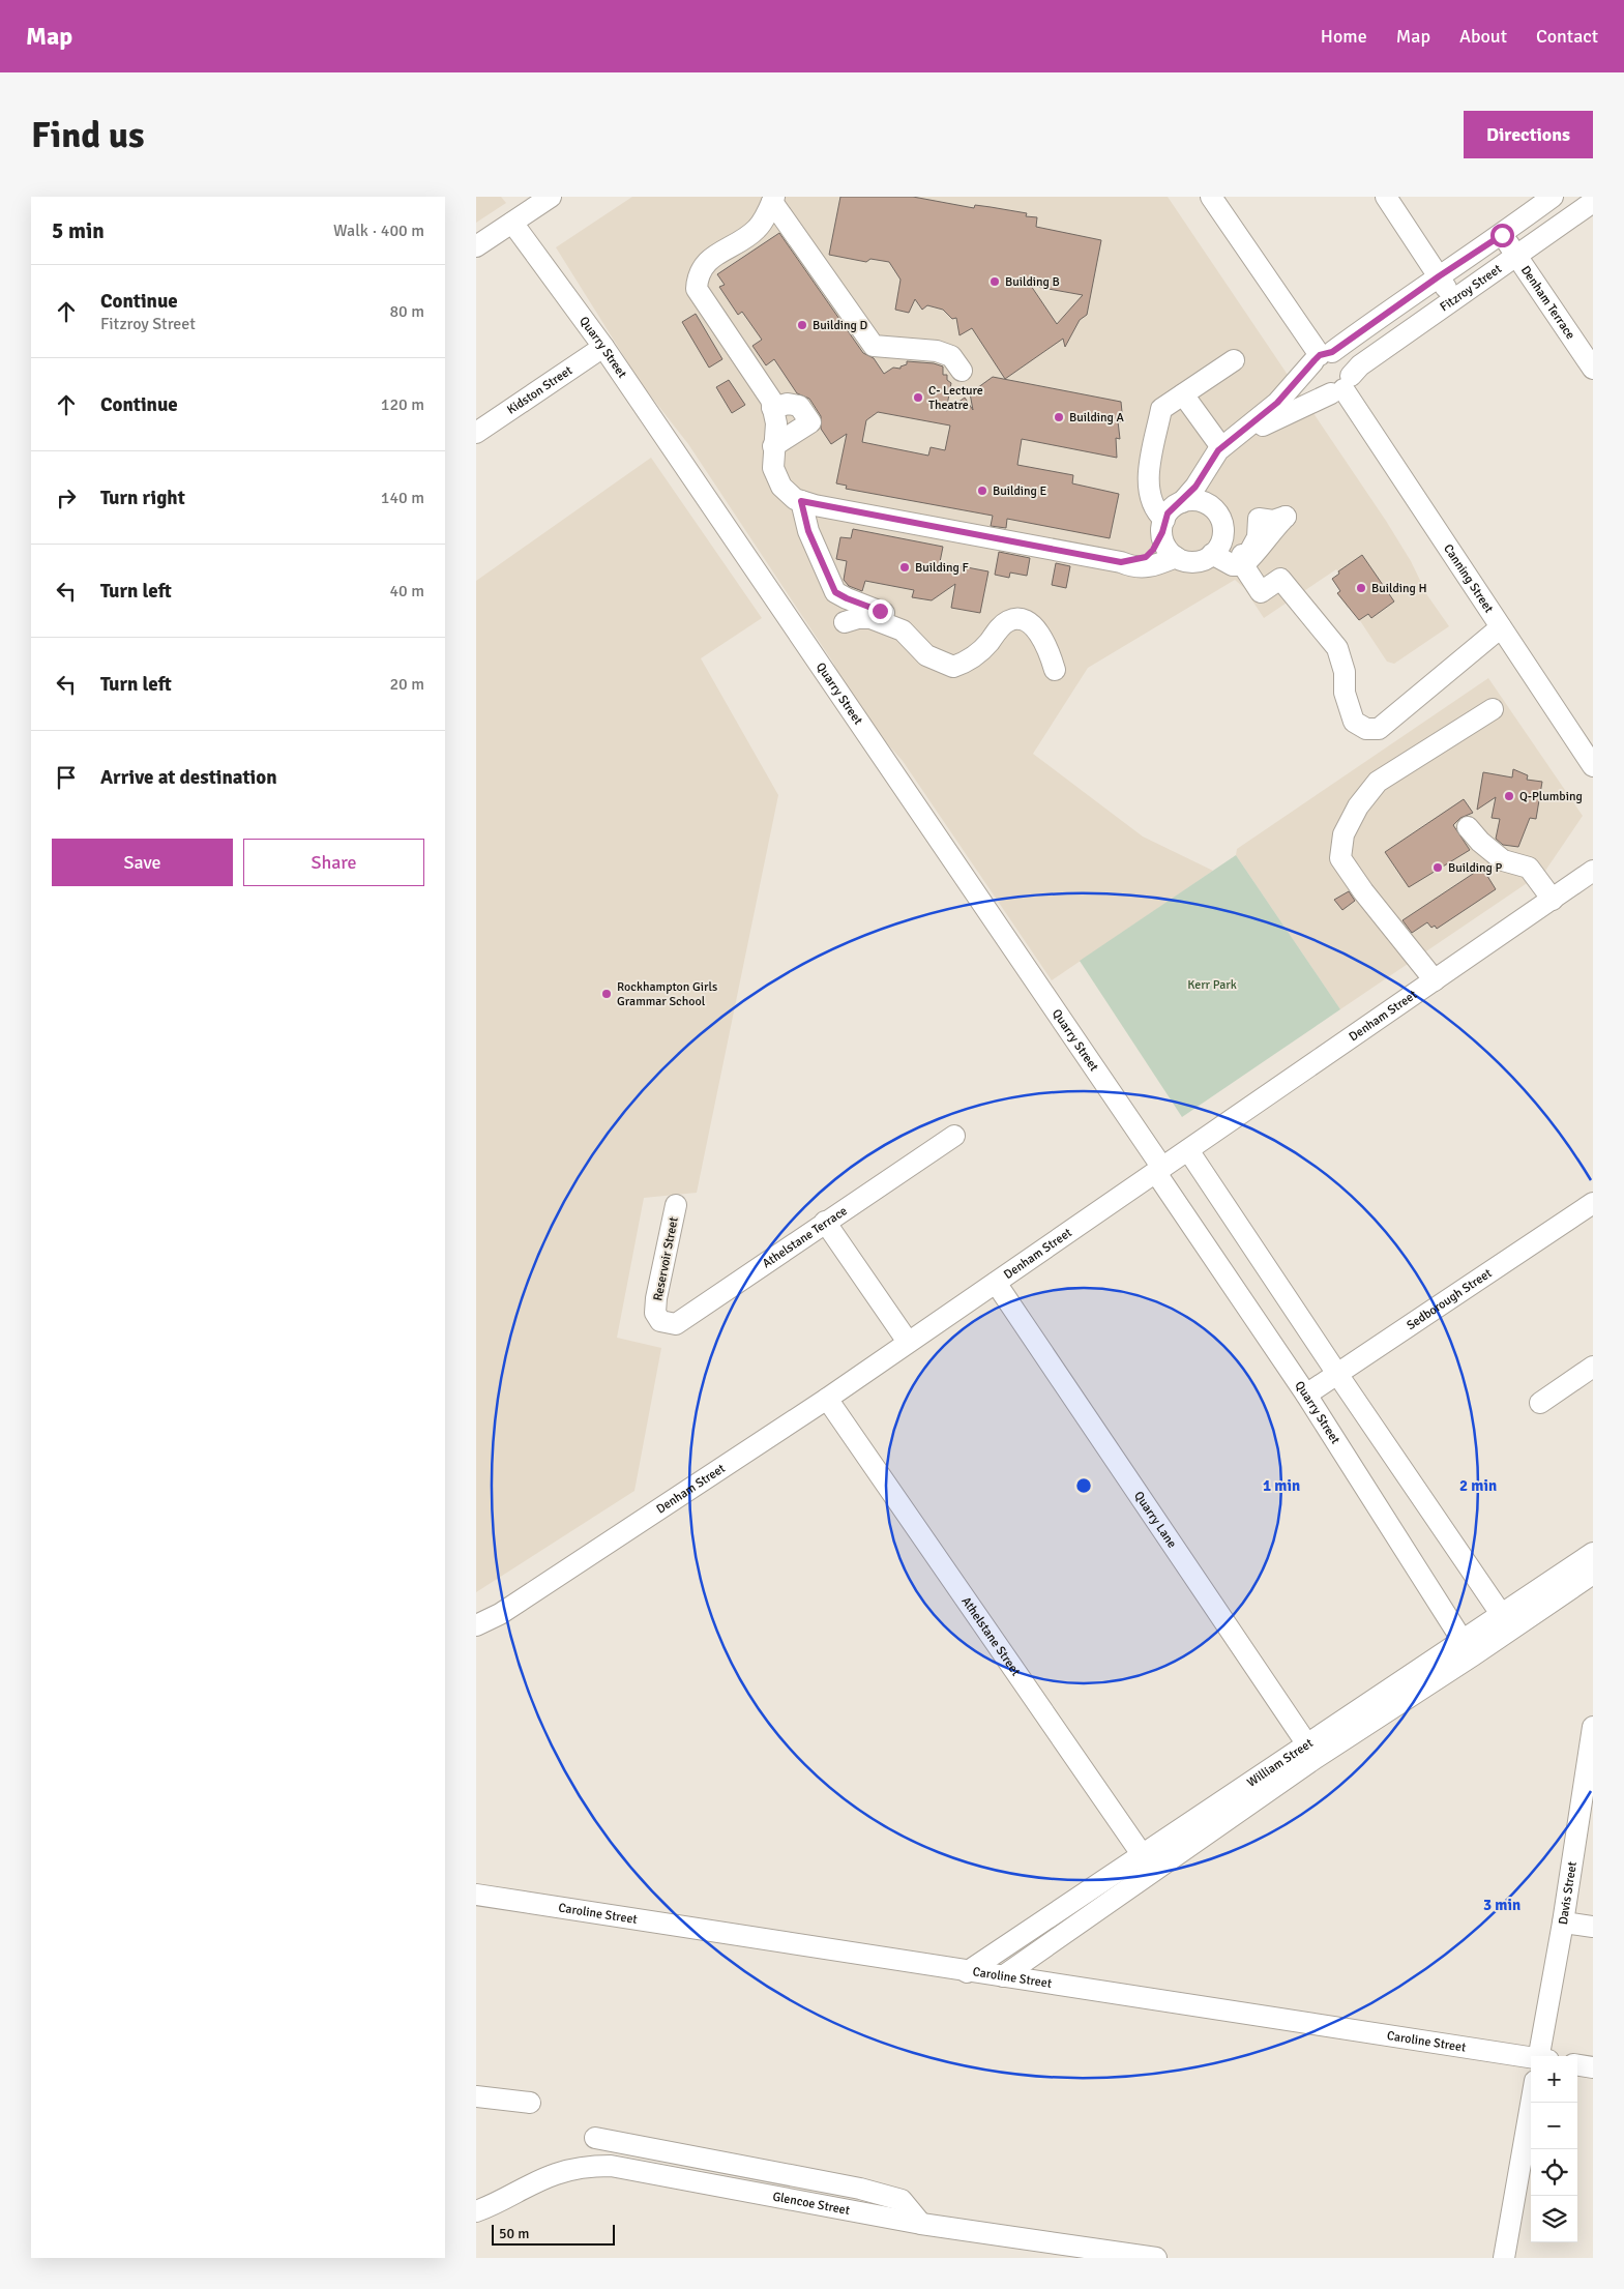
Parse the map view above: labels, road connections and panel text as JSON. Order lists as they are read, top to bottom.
{
  "streets": {
    "street": [
      "Fitzroy Street",
      "Denham Terrace",
      "Quarry Street",
      "Kidston Street",
      "Canning Street",
      "Denham Street",
      "Athelstane Terrace",
      "Reservoir Street",
      "Sedborough Street",
      "Quarry Lane",
      "Athelstane Street",
      "William Street",
      "Davis Street",
      "Caroline Street",
      "Glencoe Street"
    ]
  },
  "crossings": [
    ["Fitzroy Street", "Denham Terrace"],
    ["Fitzroy Street", "Canning Street"],
    ["Quarry Street", "Kidston Street"],
    ["Quarry Street", "Denham Street"],
    ["Quarry Street", "Sedborough Street"],
    ["Quarry Street", "William Street"],
    ["Denham Street", "Quarry Lane"],
    ["Denham Street", "Athelstane Street"],
    ["Athelstane Terrace", "Reservoir Street"],
    ["Quarry Lane", "William Street"],
    ["Athelstane Street", "William Street"],
    ["William Street", "Caroline Street"]
  ],
  "parks": ["Kerr Park"],
  "places": [
    "Building B",
    "Building D",
    "C- Lecture Theatre",
    "Building A",
    "Building E",
    "Building F",
    "Building H",
    "Q-Plumbing",
    "Building P",
    "Rockhampton Girls Grammar School"
  ],
  "scale_bar": "50 m",
  "page": {
    "header": "Map",
    "nav": [
      "Home",
      "Map",
      "About",
      "Contact"
    ],
    "buttons": [
      "Directions",
      ["Save", "Share"]
    ],
    "title": "Find us",
    "heading": ["5 min", "Walk · 400 m"],
    "list": [
      ["Continue", "Fitzroy Street", "80 m"],
      ["Continue", "120 m"],
      ["Turn right", "140 m"],
      ["Turn left", "40 m"],
      ["Turn left", "20 m"],
      "Arrive at destination"
    ],
    "map_buttons": ["+", "−"],
    "scale": "50 m"
  },
  "rings": ["1 min", "2 min", "3 min"]
}
